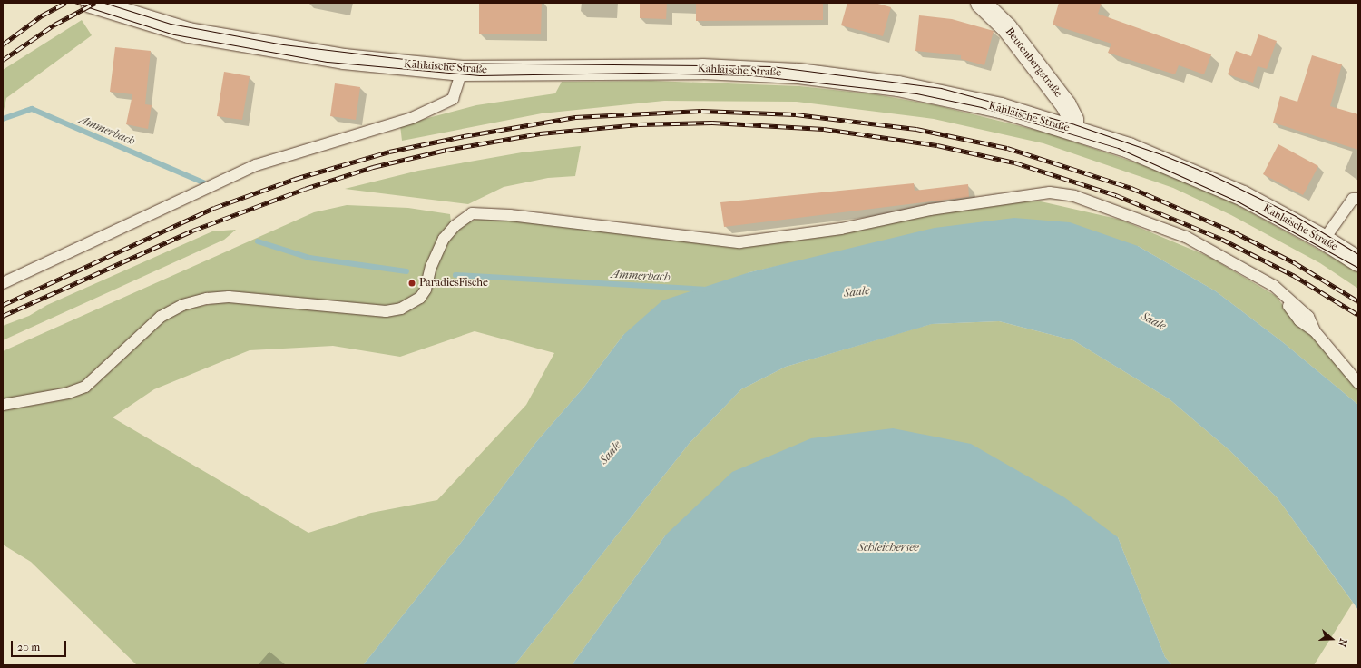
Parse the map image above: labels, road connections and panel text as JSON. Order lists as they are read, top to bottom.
{
  "streets": {
    "main road": ["Beutenbergstraße", "Kahlaische Straße"]
  },
  "crossings": [
    ["Beutenbergstraße", "Kahlaische Straße"]
  ],
  "water": ["Ammerbach", "Saale", "Schleichersee"],
  "places": ["ParadiesFische"],
  "scale_bar": "20 m",
  "north": "right"
}
